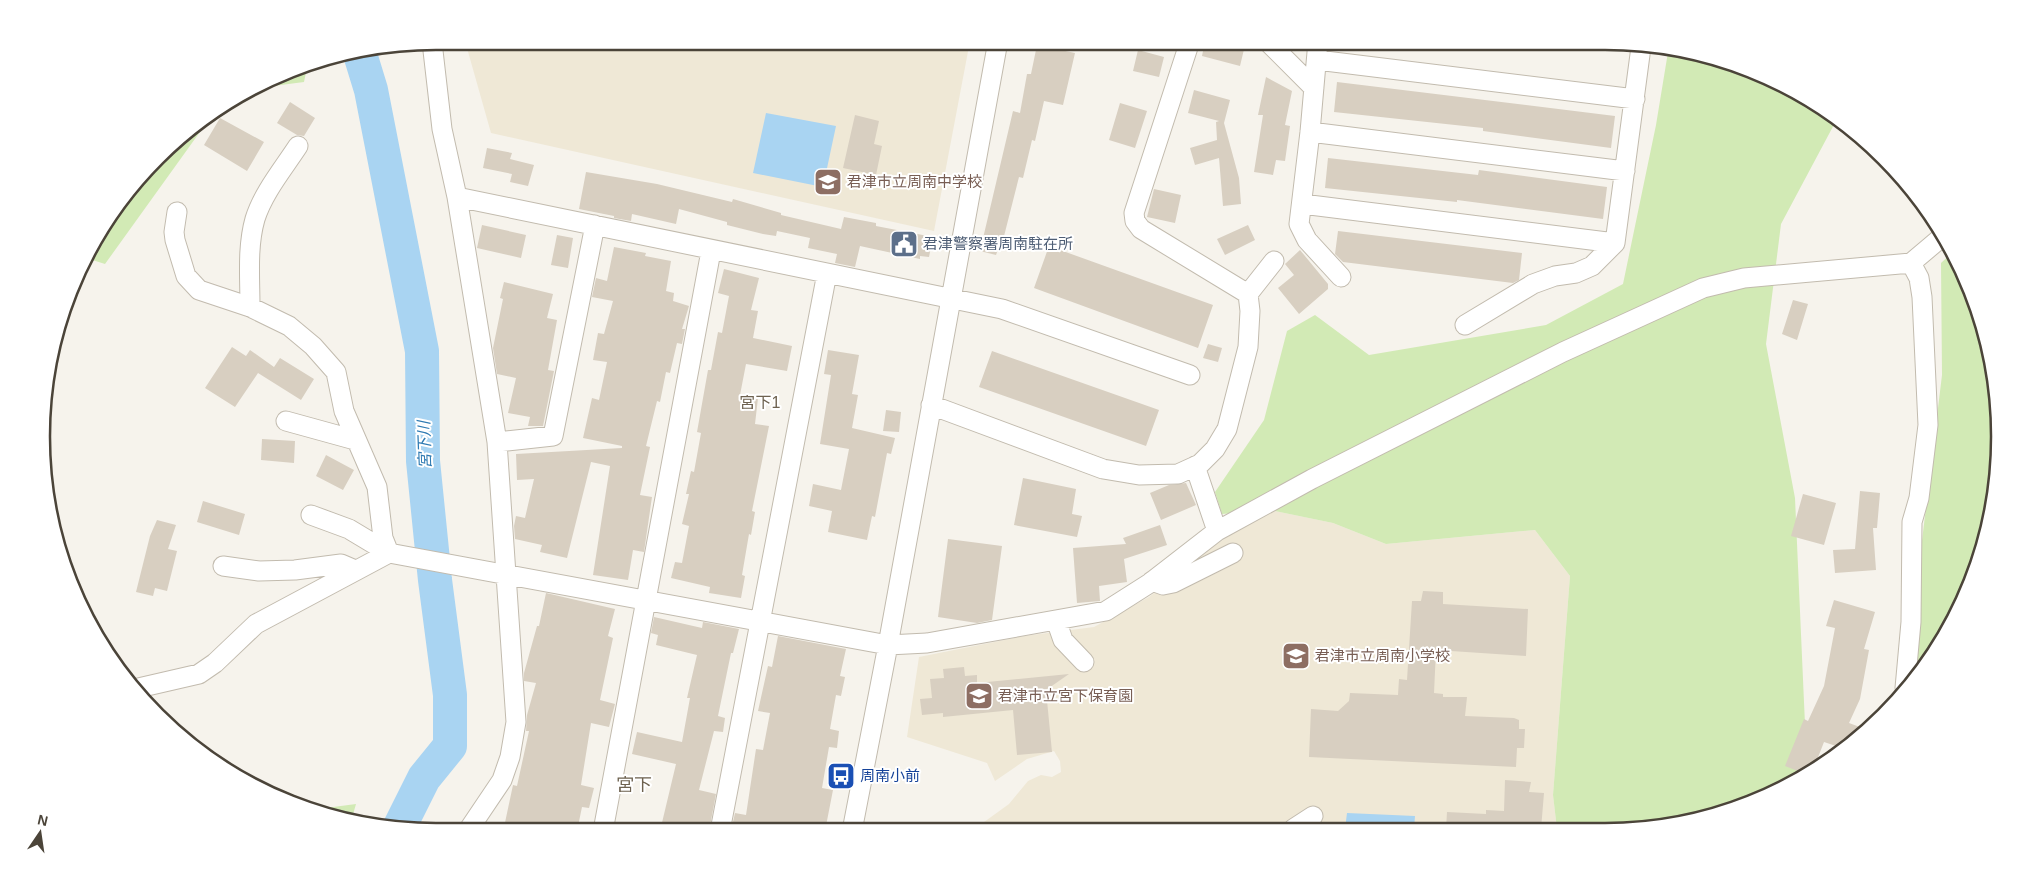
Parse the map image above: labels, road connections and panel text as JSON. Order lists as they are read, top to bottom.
{
  "districts": ["宮下1", "宮下"],
  "water": ["宮下川"],
  "places": {
    "school or university": ["君津市立周南中学校", "君津市立周南小学校", "君津市立宮下保育園"],
    "public building": ["君津警察署周南駐在所"],
    "bus stop": ["周南小前"]
  },
  "north": "top"
}
